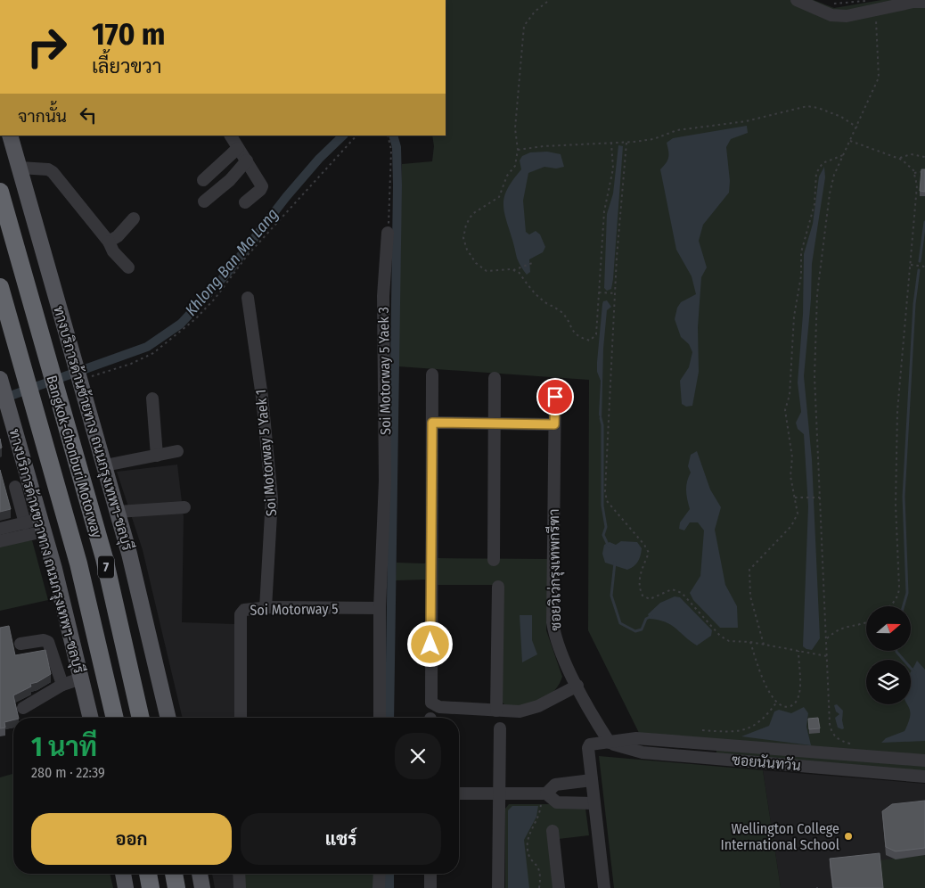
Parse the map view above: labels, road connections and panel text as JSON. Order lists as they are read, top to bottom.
{
  "streets": {
    "highway": ["Bangkok-Chonburi Motorway", "7"],
    "main road": ["ทางบริการด้านซ้ายทาง ถนนกรุงเทพฯ-ชลบุรี", "ทางบริการด้านขวาทาง ถนนกรุงเทพฯ-ชลบุรี"],
    "street": [
      "Soi Motorway 5 Yaek 3",
      "Soi Motorway 5 Yaek 1",
      "ซอยวิเว่กรุงเทพกรีฑา",
      "Soi Motorway 5",
      "ซอยนันทวัน"
    ]
  },
  "crossings": [
    ["Soi Motorway 5 Yaek 3", "Soi Motorway 5"],
    ["Soi Motorway 5 Yaek 1", "Soi Motorway 5"],
    ["ซอยวิเว่กรุงเทพกรีฑา", "ซอยนันทวัน"]
  ],
  "water": ["Khlong Ban Ma Lang"],
  "places": ["Wellington College International School"],
  "north": "right",
  "page": {
    "turn": ["170 m", "เลี้ยวขวา"],
    "then": "จากนั้น",
    "heading": ["1 นาที", "280 m · 22:39"],
    "buttons": ["ออก", "แชร์"]
  }
}
